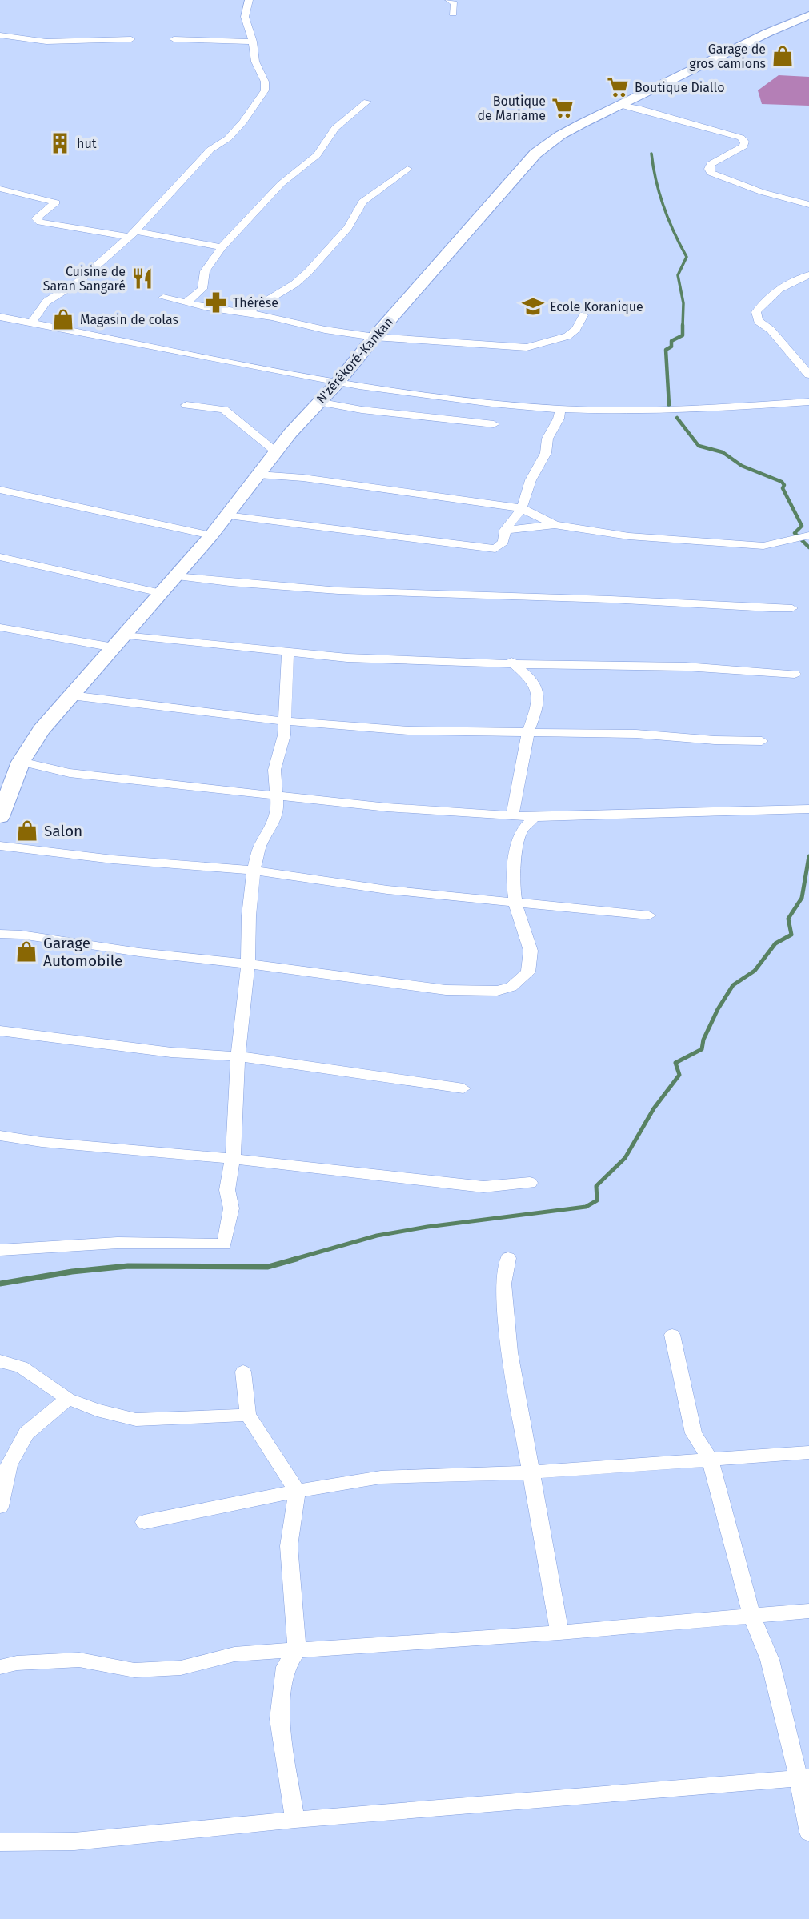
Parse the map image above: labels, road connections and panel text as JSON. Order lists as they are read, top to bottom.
{
  "streets": {
    "highway": ["N'zérékoré-Kankan"]
  },
  "places": {
    "shop": [
      "Garage de gros camions",
      "Magasin de colas",
      "Salon",
      "Garage Automobile"
    ],
    "supermarket": ["Boutique Diallo", "Boutique de Mariame"],
    "building": ["hut"],
    "restaurant": ["Cuisine de Saran Sangaré"],
    "pharmacy": ["Thérèse"],
    "school or university": ["Ecole Koranique"]
  }
}
